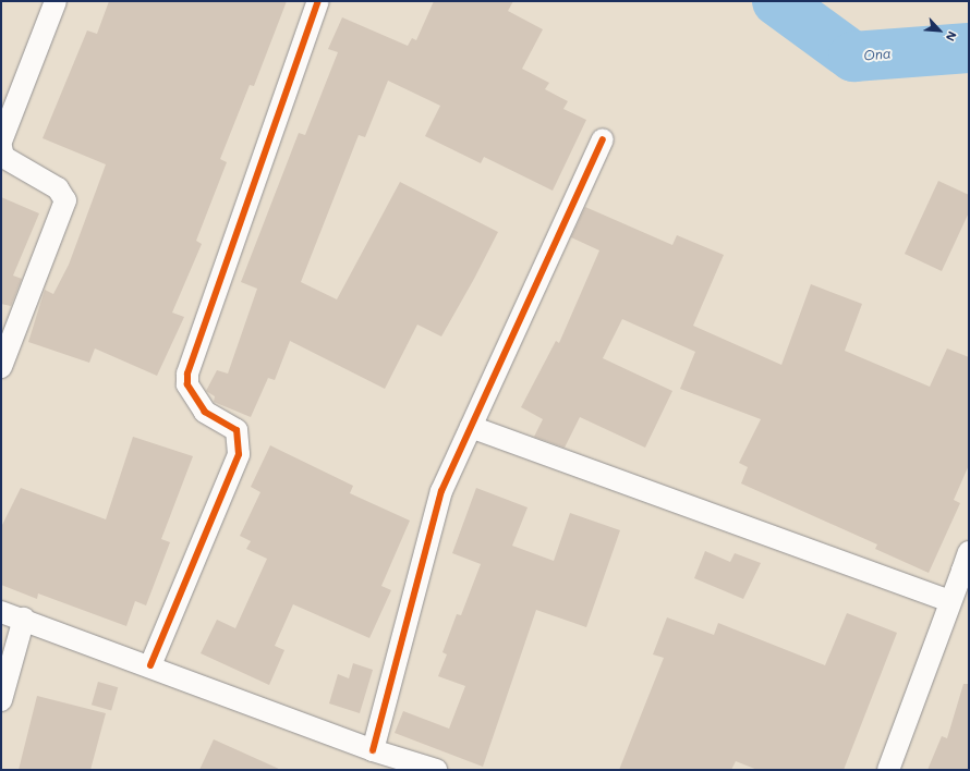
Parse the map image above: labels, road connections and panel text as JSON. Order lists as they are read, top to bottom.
{
  "water": ["Ona"],
  "north": "bottom right"
}
